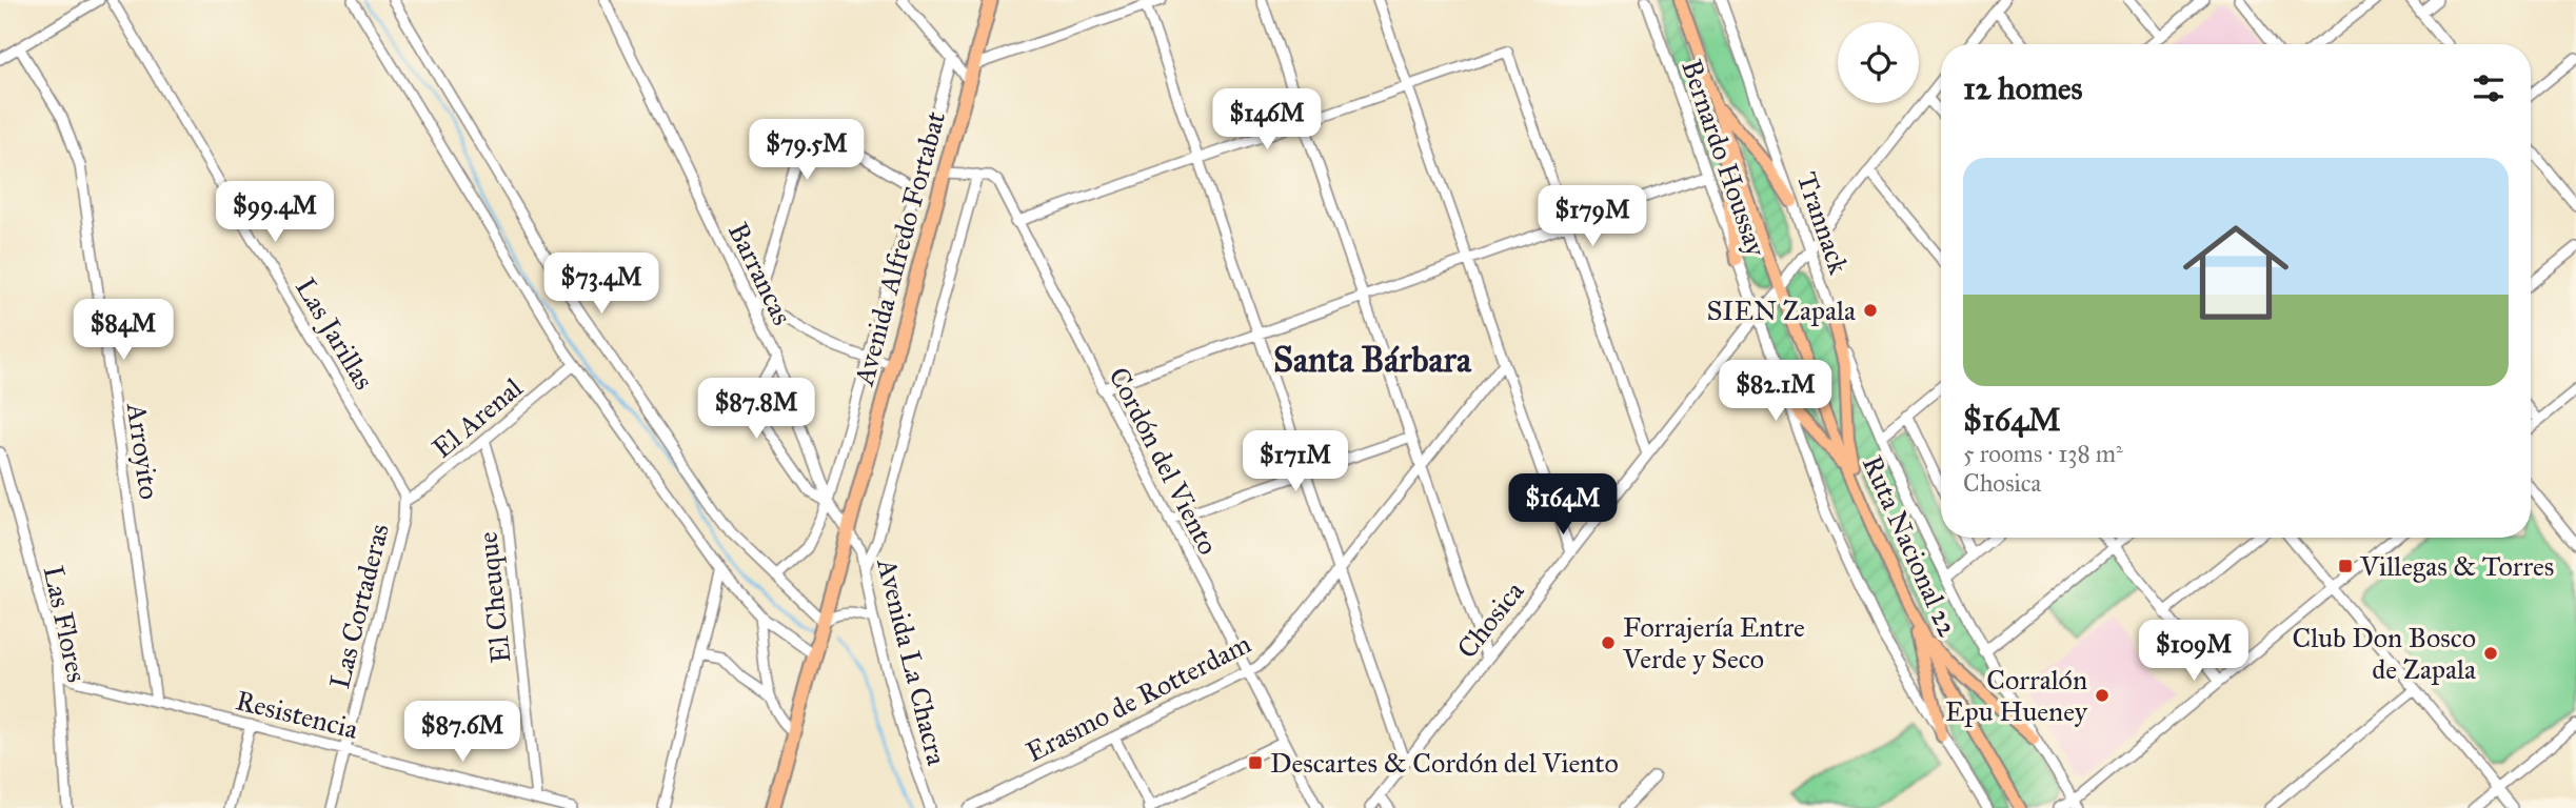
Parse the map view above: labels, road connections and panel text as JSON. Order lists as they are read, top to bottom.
{
  "streets": {
    "highway": ["Avenida Alfredo Fortabat"],
    "main road": ["Ruta Nacional 22"],
    "street": [
      "Bernardo Houssay",
      "Trannack",
      "Barrancas",
      "Las Jarillas",
      "El Arenal",
      "Arroyito",
      "Cordón del Viento",
      "El Cheuque",
      "Las Cortaderas",
      "Chosica",
      "Las Flores",
      "Avenida La Chacra",
      "Erasmo de Rotterdam",
      "Resistencia"
    ]
  },
  "crossings": [
    ["Bernardo Houssay", "Chosica"],
    ["Trannack", "Chosica"],
    ["Avenida Alfredo Fortabat", "Barrancas"],
    ["Avenida Alfredo Fortabat", "Avenida La Chacra"],
    ["Barrancas", "Avenida La Chacra"],
    ["Las Jarillas", "El Arenal"],
    ["Las Jarillas", "Las Cortaderas"],
    ["El Arenal", "El Cheuque"],
    ["El Arenal", "Las Cortaderas"],
    ["Arroyito", "Resistencia"],
    ["Cordón del Viento", "Erasmo de Rotterdam"],
    ["Ruta Nacional 22", "Chosica"],
    ["El Cheuque", "Resistencia"],
    ["Las Cortaderas", "Resistencia"],
    ["Las Flores", "Resistencia"]
  ],
  "districts": ["Santa Bárbara"],
  "places": {
    "other": [
      "SIEN Zapala",
      "Forrajería Entre Verde y Seco",
      "Club Don Bosco de Zapala",
      "Corralón Epu Hueney"
    ],
    "transit": ["Villegas & Torres", "Descartes & Cordón del Viento"]
  },
  "page": {
    "heading": "12 homes",
    "price": [
      "$146M",
      "$79.5M",
      "$99.4M",
      "$179M",
      "$73.4M",
      "$84M",
      "$82.1M",
      "$87.8M",
      "$171M",
      "$164M",
      "$109M",
      "$87.6M"
    ],
    "list": [
      {
        "name": "$164M",
        "note": "5 rooms · 138 m² · Chosica"
      }
    ]
  }
}
